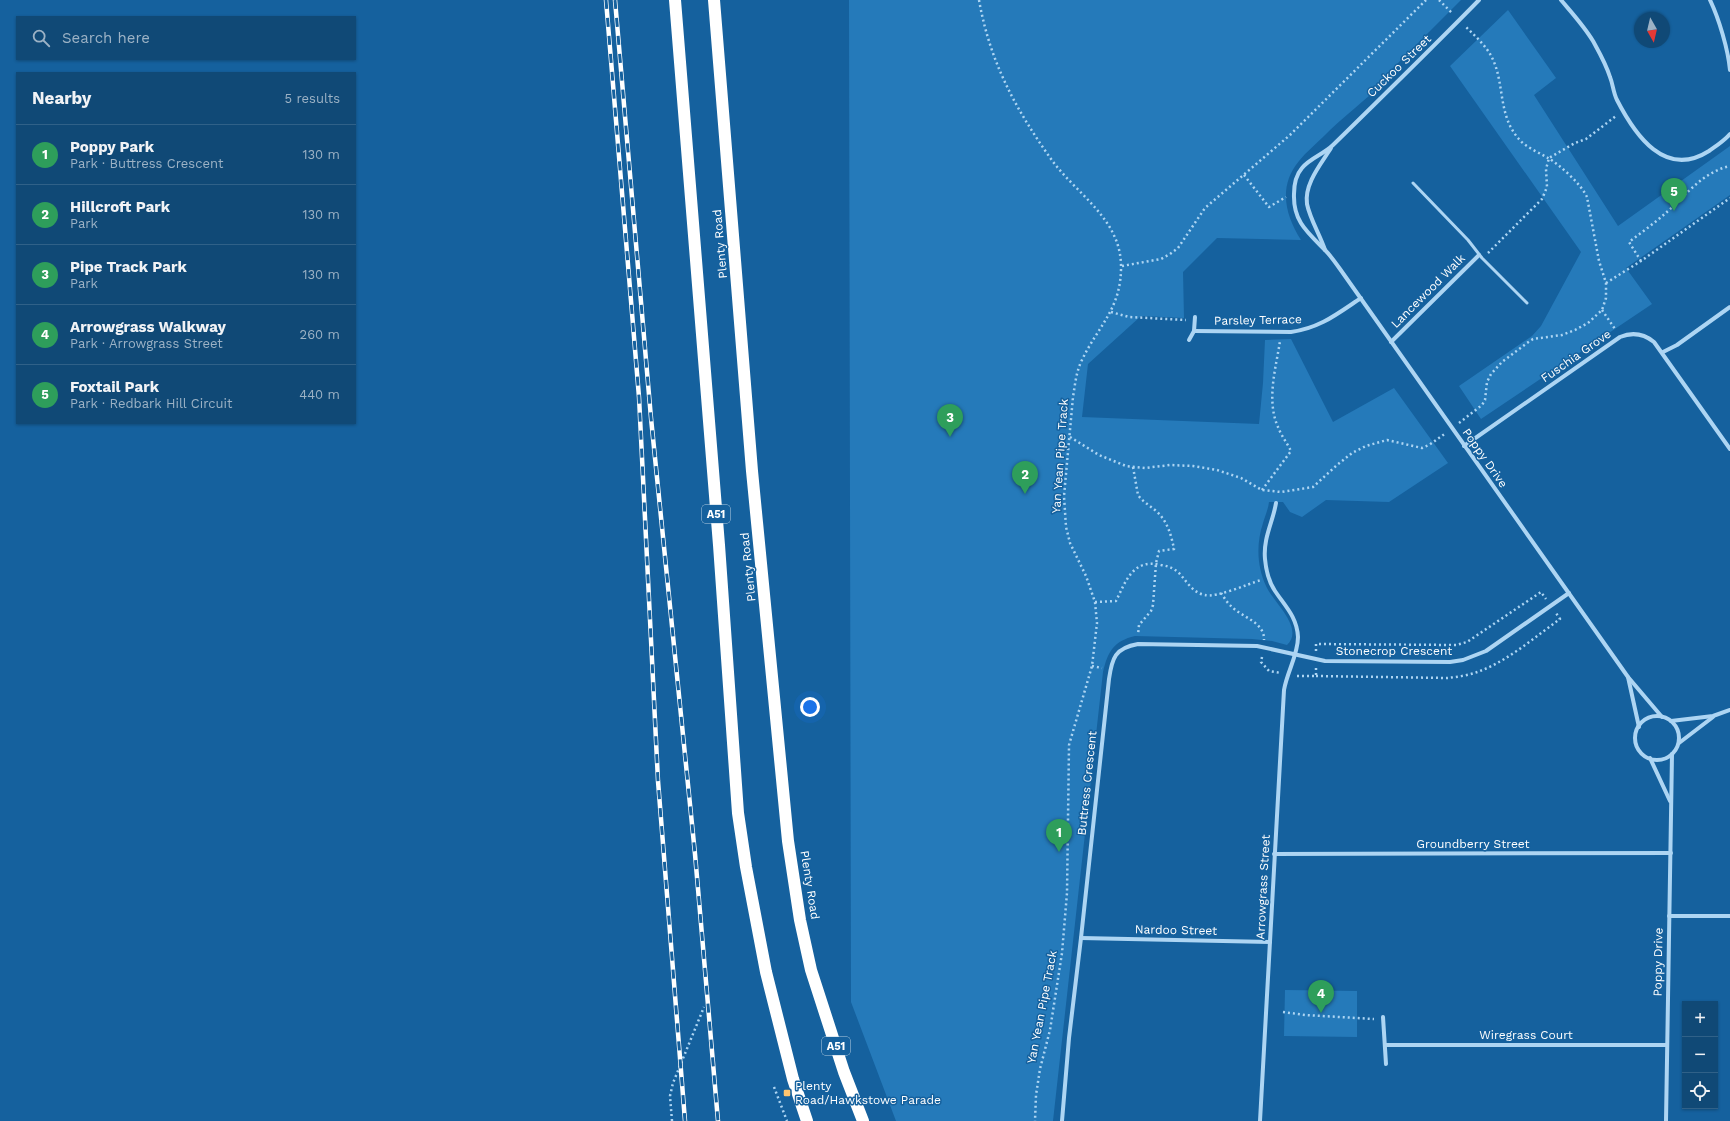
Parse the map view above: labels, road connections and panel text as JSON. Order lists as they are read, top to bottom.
{
  "streets": {
    "highway": ["Plenty Road", "A51"],
    "street": [
      "Cuckoo Street",
      "Lancewood Walk",
      "Parsley Terrace",
      "Fuschia Grove",
      "Poppy Drive",
      "Stonecrop Crescent",
      "Buttress Crescent",
      "Groundberry Street",
      "Arrowgrass Street",
      "Nardoo Street",
      "Wiregrass Court"
    ],
    "path": ["Yan Yean Pipe Track"]
  },
  "crossings": [
    ["Cuckoo Street", "Poppy Drive"],
    ["Lancewood Walk", "Poppy Drive"],
    ["Parsley Terrace", "Poppy Drive"],
    ["Fuschia Grove", "Poppy Drive"],
    ["Poppy Drive", "Stonecrop Crescent"],
    ["Poppy Drive", "Groundberry Street"],
    ["Poppy Drive", "Wiregrass Court"],
    ["Stonecrop Crescent", "Buttress Crescent"],
    ["Stonecrop Crescent", "Arrowgrass Street"],
    ["Buttress Crescent", "Arrowgrass Street"],
    ["Buttress Crescent", "Nardoo Street"],
    ["Groundberry Street", "Arrowgrass Street"],
    ["Arrowgrass Street", "Nardoo Street"]
  ],
  "places": {
    "transit": ["Plenty Road/Hawkstowe Parade"]
  },
  "north": "bottom",
  "page": {
    "search": "Search here",
    "heading": ["Nearby", "5 results"],
    "list": [
      {
        "mark": "1",
        "name": "Poppy Park",
        "note": "Park · Buttress Crescent",
        "value": "130 m"
      },
      {
        "mark": "2",
        "name": "Hillcroft Park",
        "note": "Park",
        "value": "130 m"
      },
      {
        "mark": "3",
        "name": "Pipe Track Park",
        "note": "Park",
        "value": "130 m"
      },
      {
        "mark": "4",
        "name": "Arrowgrass Walkway",
        "note": "Park · Arrowgrass Street",
        "value": "260 m"
      },
      {
        "mark": "5",
        "name": "Foxtail Park",
        "note": "Park · Redbark Hill Circuit",
        "value": "440 m"
      }
    ],
    "pins": [
      "5",
      "3",
      "2",
      "1",
      "4"
    ],
    "map_buttons": ["+", "−"]
  }
}
